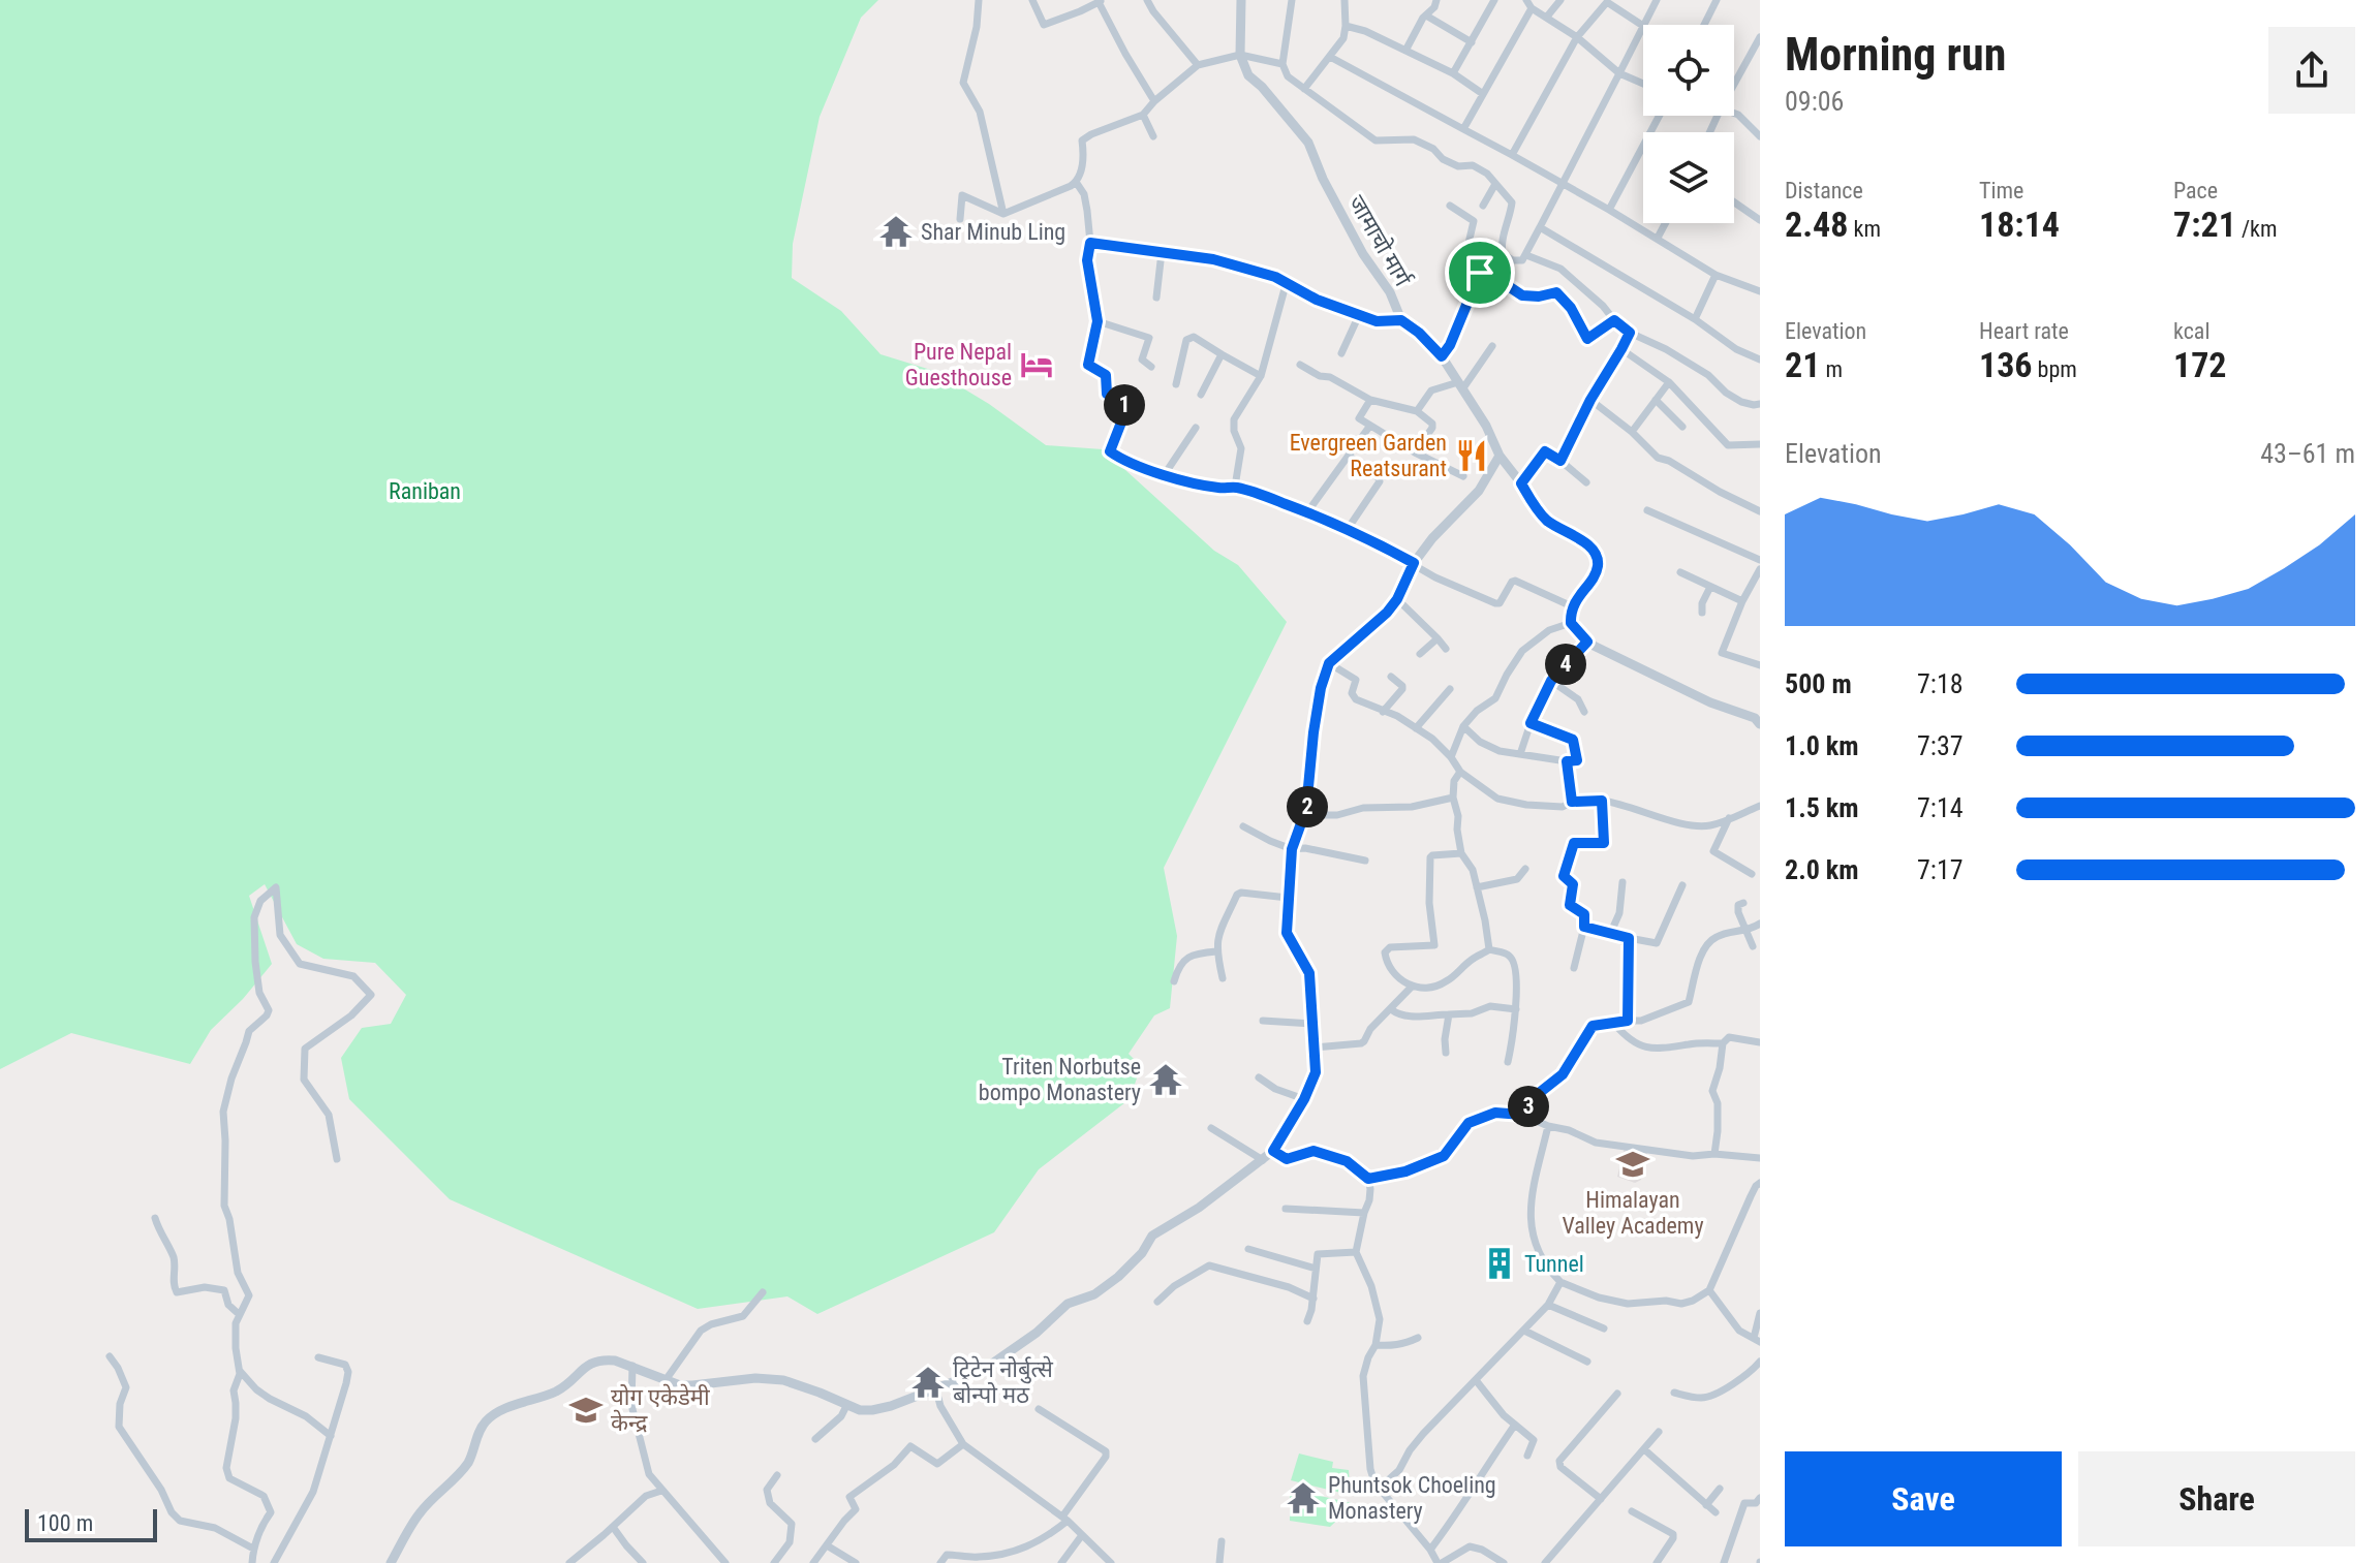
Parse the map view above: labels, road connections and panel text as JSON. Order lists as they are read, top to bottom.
{
  "streets": {
    "street": ["जामाचो मार्ग"]
  },
  "parks": ["Raniban"],
  "places": {
    "temple": [
      "Shar Minub Ling",
      "Triten Norbutse bompo Monastery",
      "ट्रिटेन नोर्बुत्से बोन्पो मठ",
      "Phuntsok Choeling Monastery"
    ],
    "hotel": ["Pure Nepal Guesthouse"],
    "restaurant": ["Evergreen Garden Reatsurant"],
    "school or university": ["Himalayan Valley Academy", "योग एकेडेमी केन्द्र"],
    "building": ["Tunnel"]
  },
  "scale_bar": "100 m",
  "page": {
    "heading": ["Morning run", "09:06"],
    "stats": [
      ["Distance", "2.48 km"],
      ["Time", "18:14"],
      ["Pace", "7:21 /km"],
      ["Elevation", "21 m"],
      ["Heart rate", "136 bpm"],
      ["kcal", "172"]
    ],
    "pins": [
      "1",
      "4",
      "2",
      "3"
    ],
    "chart": ["Elevation", "43–61 m"],
    "list": [
      {
        "name": "500 m",
        "note": "7:18"
      },
      {
        "name": "1.0 km",
        "note": "7:37"
      },
      {
        "name": "1.5 km",
        "note": "7:14"
      },
      {
        "name": "2.0 km",
        "note": "7:17"
      }
    ],
    "buttons": ["Save", "Share"],
    "scale": "100 m"
  }
}
